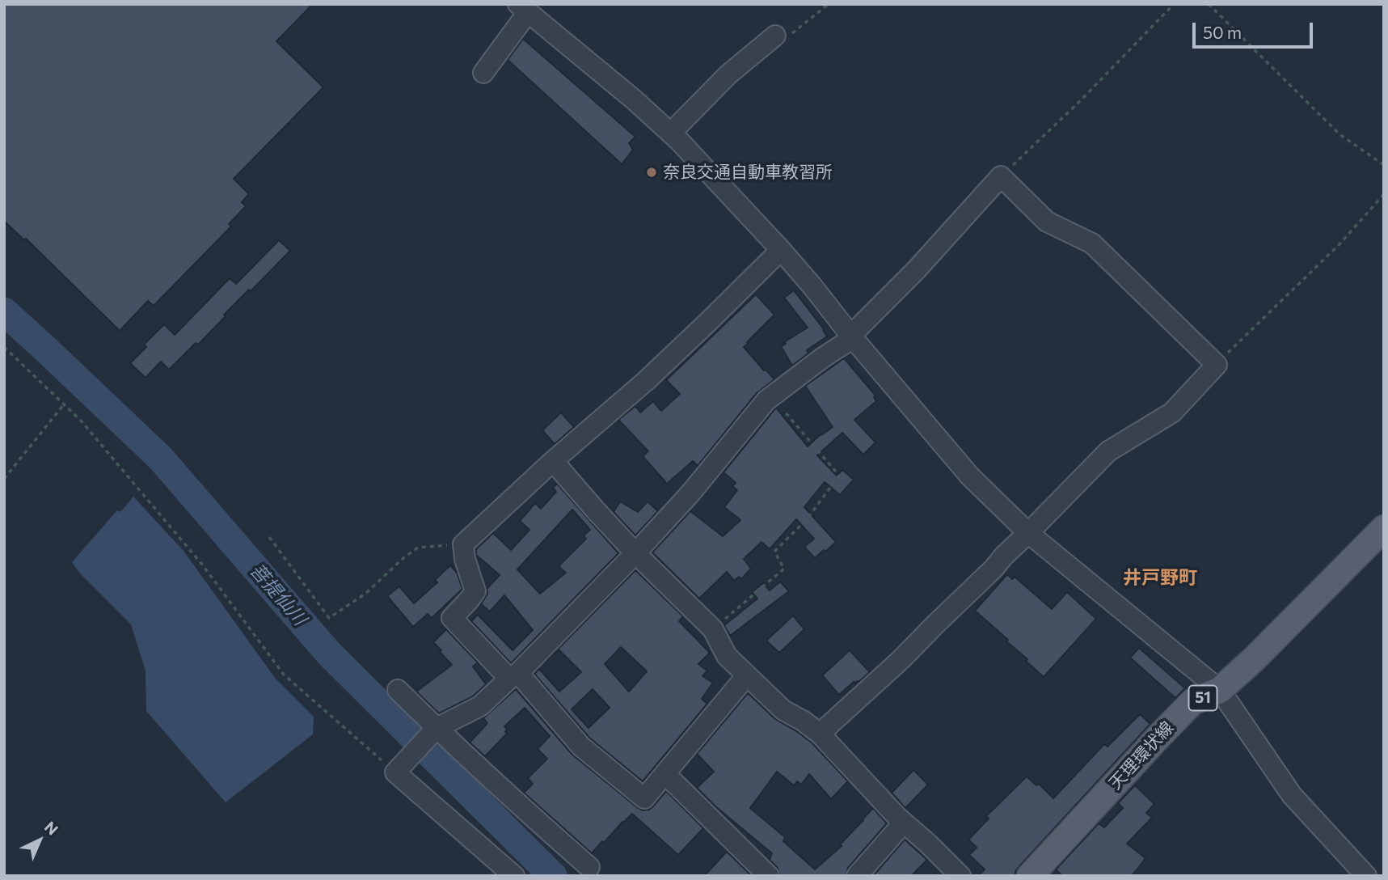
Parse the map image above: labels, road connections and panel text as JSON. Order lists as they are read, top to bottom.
{
  "streets": {
    "main road": ["51", "天理環状線"]
  },
  "districts": ["井戸野町"],
  "water": ["菩提仙川"],
  "places": ["奈良交通自動車教習所"],
  "scale_bar": "50 m",
  "north": "top right"
}
